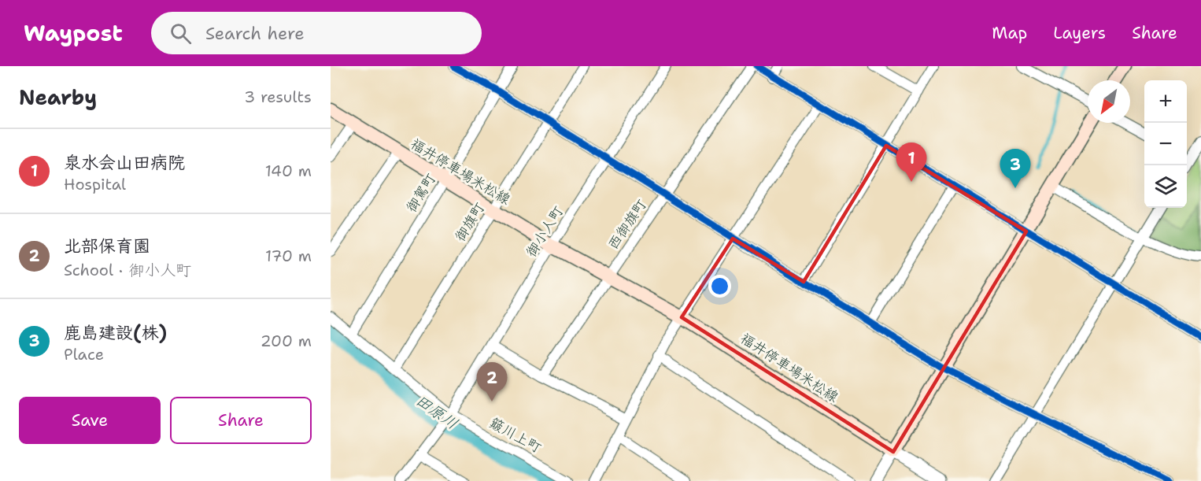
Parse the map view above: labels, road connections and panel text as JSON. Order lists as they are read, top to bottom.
{
  "streets": {
    "main road": ["福井停車場米松線"],
    "street": [
      "御駕町",
      "御旗町",
      "西御旗町",
      "御小人町",
      "簸川上町"
    ]
  },
  "crossings": [
    ["福井停車場米松線", "御駕町"],
    ["福井停車場米松線", "御旗町"],
    ["福井停車場米松線", "西御旗町"],
    ["福井停車場米松線", "御小人町"],
    ["御駕町", "簸川上町"],
    ["御旗町", "簸川上町"],
    ["御小人町", "簸川上町"]
  ],
  "water": ["田原川"],
  "north": "bottom left",
  "page": {
    "header": "Waypost",
    "search": "Search here",
    "nav": ["Map", "Layers", "Share"],
    "heading": ["Nearby", "3 results"],
    "map_buttons": ["+", "−"],
    "list": [
      {
        "mark": "1",
        "name": "泉水会山田病院",
        "note": "Hospital",
        "value": "140 m"
      },
      {
        "mark": "2",
        "name": "北部保育園",
        "note": "School · 御小人町",
        "value": "170 m"
      },
      {
        "mark": "3",
        "name": "鹿島建設(株)",
        "note": "Place",
        "value": "200 m"
      }
    ],
    "pins": ["1", "3", "2"],
    "buttons": ["Save", "Share"]
  }
}
